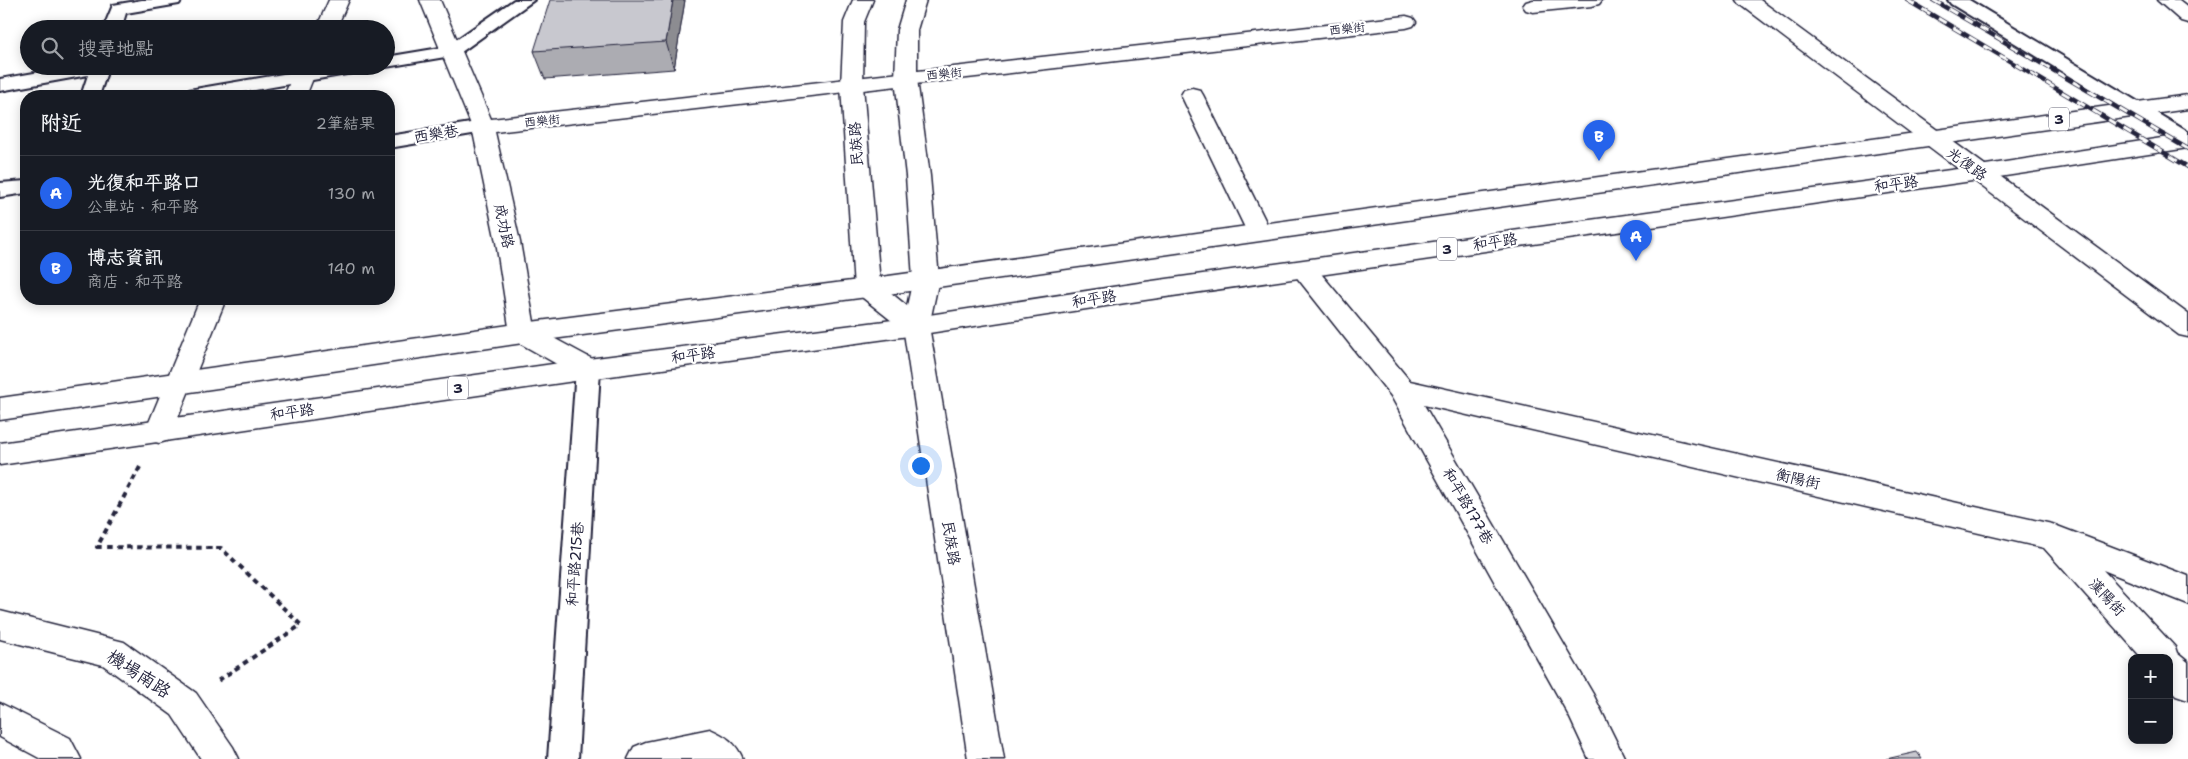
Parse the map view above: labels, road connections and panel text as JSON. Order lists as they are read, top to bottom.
{
  "streets": {
    "street": [
      "西樂街",
      "3",
      "民族路",
      "光復路",
      "和平路",
      "成功路",
      "衡陽街",
      "和平路177巷",
      "漢陽街",
      "機場南路"
    ],
    "lane": ["西樂巷", "和平路215巷"]
  },
  "crossings": [
    ["西樂街", "西樂巷"],
    ["西樂街", "民族路"],
    ["西樂街", "成功路"],
    ["3", "民族路"],
    ["3", "光復路"],
    ["3", "成功路"],
    ["西樂巷", "成功路"],
    ["民族路", "和平路"],
    ["光復路", "和平路"],
    ["和平路", "和平路177巷"],
    ["和平路", "和平路215巷"],
    ["衡陽街", "和平路177巷"],
    ["衡陽街", "漢陽街"]
  ],
  "page": {
    "search": "搜尋地點",
    "heading": ["附近", "2筆結果"],
    "pins": ["B", "A"],
    "list": [
      {
        "mark": "A",
        "name": "光復和平路口",
        "note": "公車站 · 和平路",
        "value": "130 m"
      },
      {
        "mark": "B",
        "name": "博志資訊",
        "note": "商店 · 和平路",
        "value": "140 m"
      }
    ],
    "map_buttons": ["+", "−"]
  }
}
